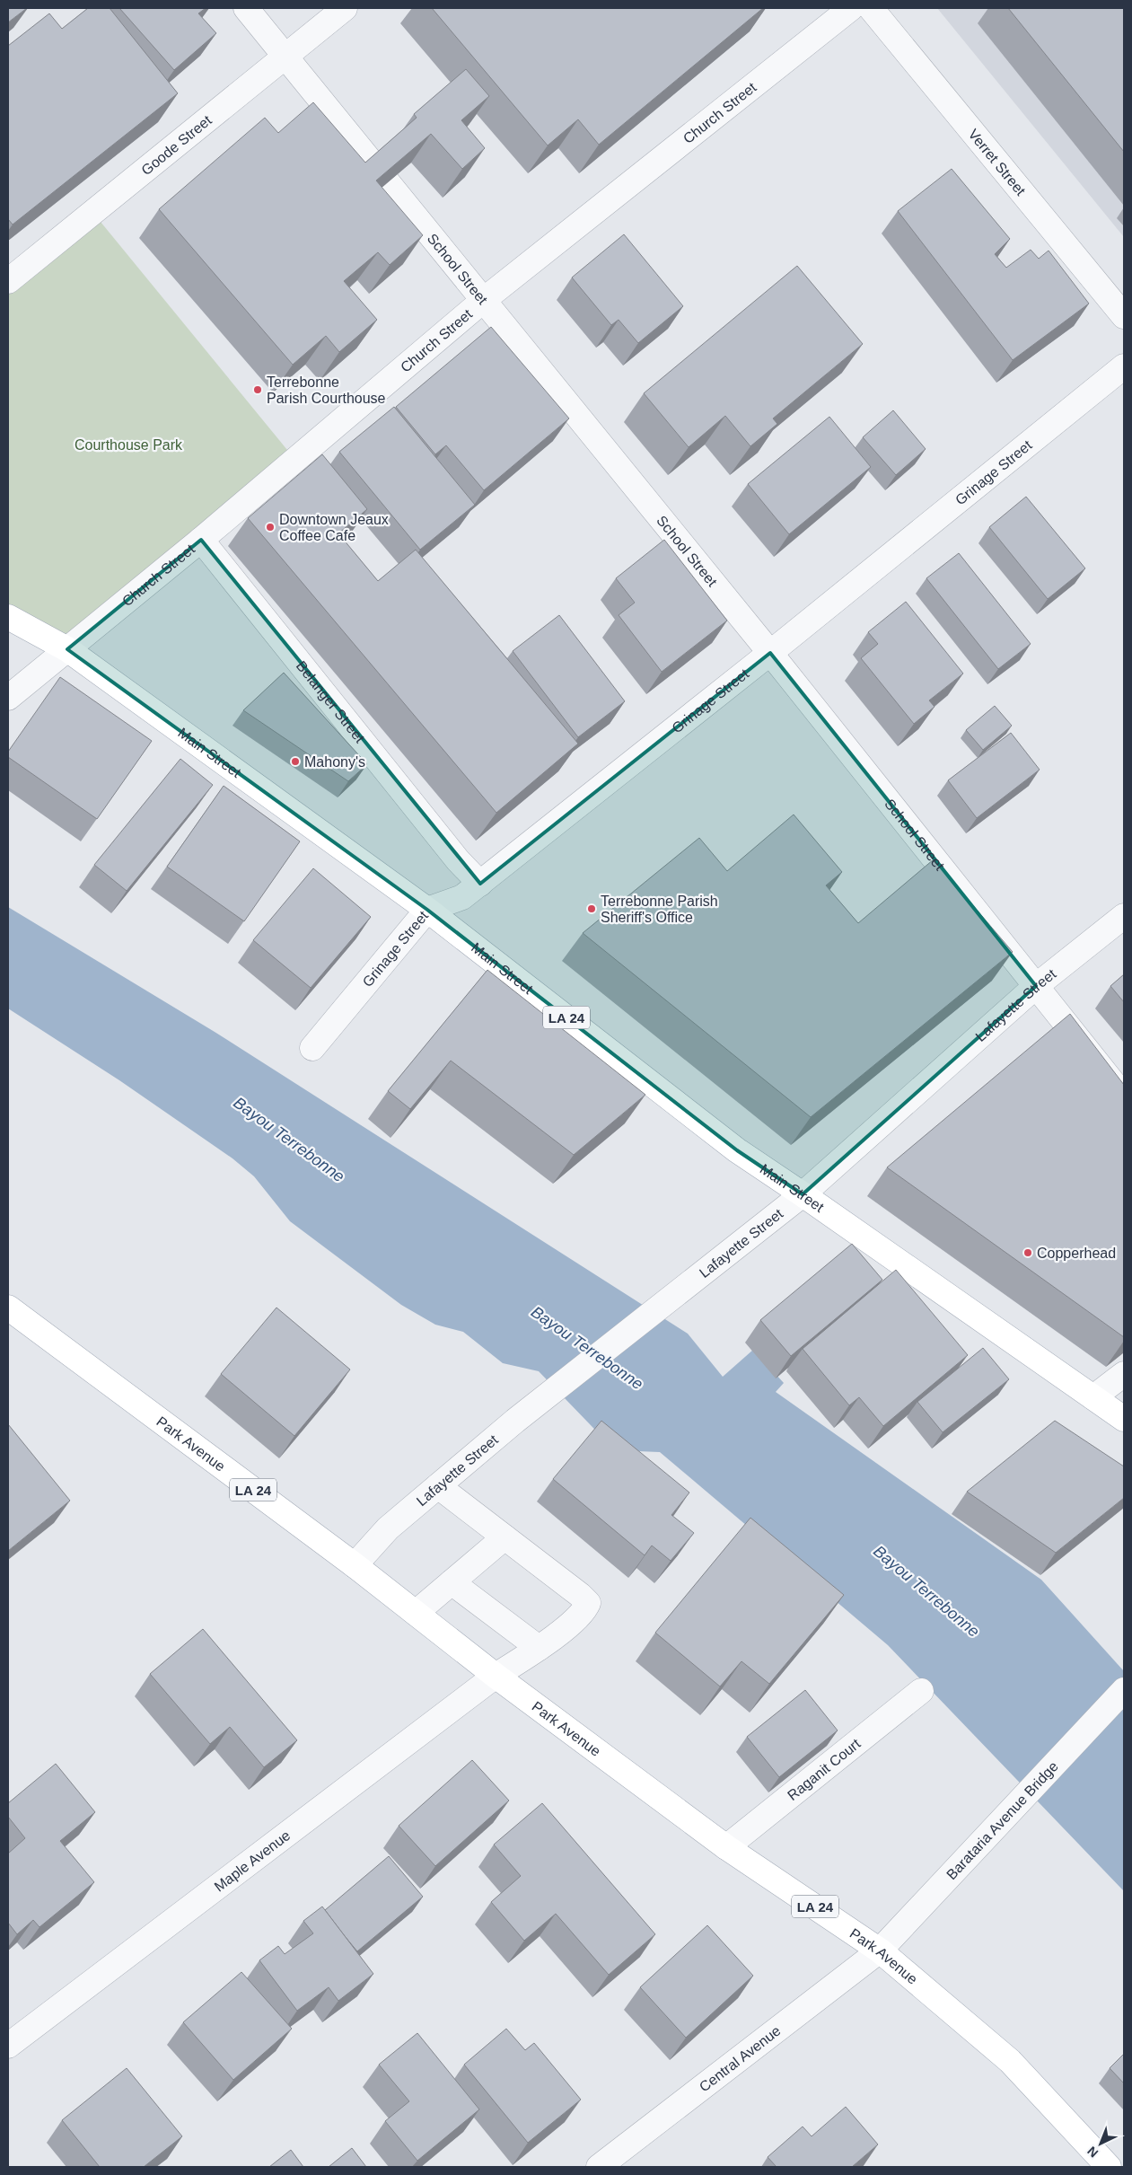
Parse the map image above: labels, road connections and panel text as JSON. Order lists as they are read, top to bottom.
{
  "streets": {
    "main road": ["Main Street", "LA 24", "Park Avenue"],
    "street": [
      "Church Street",
      "Goode Street",
      "Verret Street",
      "School Street",
      "Grinage Street",
      "Belanger Street",
      "Lafayette Street",
      "Raganit Court",
      "Barataria Avenue Bridge",
      "Maple Avenue",
      "Central Avenue"
    ]
  },
  "crossings": [
    ["Church Street", "School Street"],
    ["Church Street", "Belanger Street"],
    ["Church Street", "Main Street"],
    ["Goode Street", "School Street"],
    ["School Street", "Grinage Street"],
    ["School Street", "Lafayette Street"],
    ["Grinage Street", "Belanger Street"],
    ["Grinage Street", "Main Street"],
    ["Main Street", "Lafayette Street"],
    ["Lafayette Street", "Park Avenue"],
    ["Park Avenue", "Raganit Court"],
    ["Park Avenue", "Barataria Avenue Bridge"],
    ["Park Avenue", "Maple Avenue"],
    ["Park Avenue", "Central Avenue"],
    ["Barataria Avenue Bridge", "Central Avenue"]
  ],
  "water": ["Bayou Terrebonne"],
  "parks": ["Courthouse Park"],
  "places": [
    "Terrebonne Parish Courthouse",
    "Downtown Jeaux Coffee Cafe",
    "Mahony's",
    "Terrebonne Parish Sheriff's Office",
    "Copperhead"
  ],
  "north": "bottom left"
}
